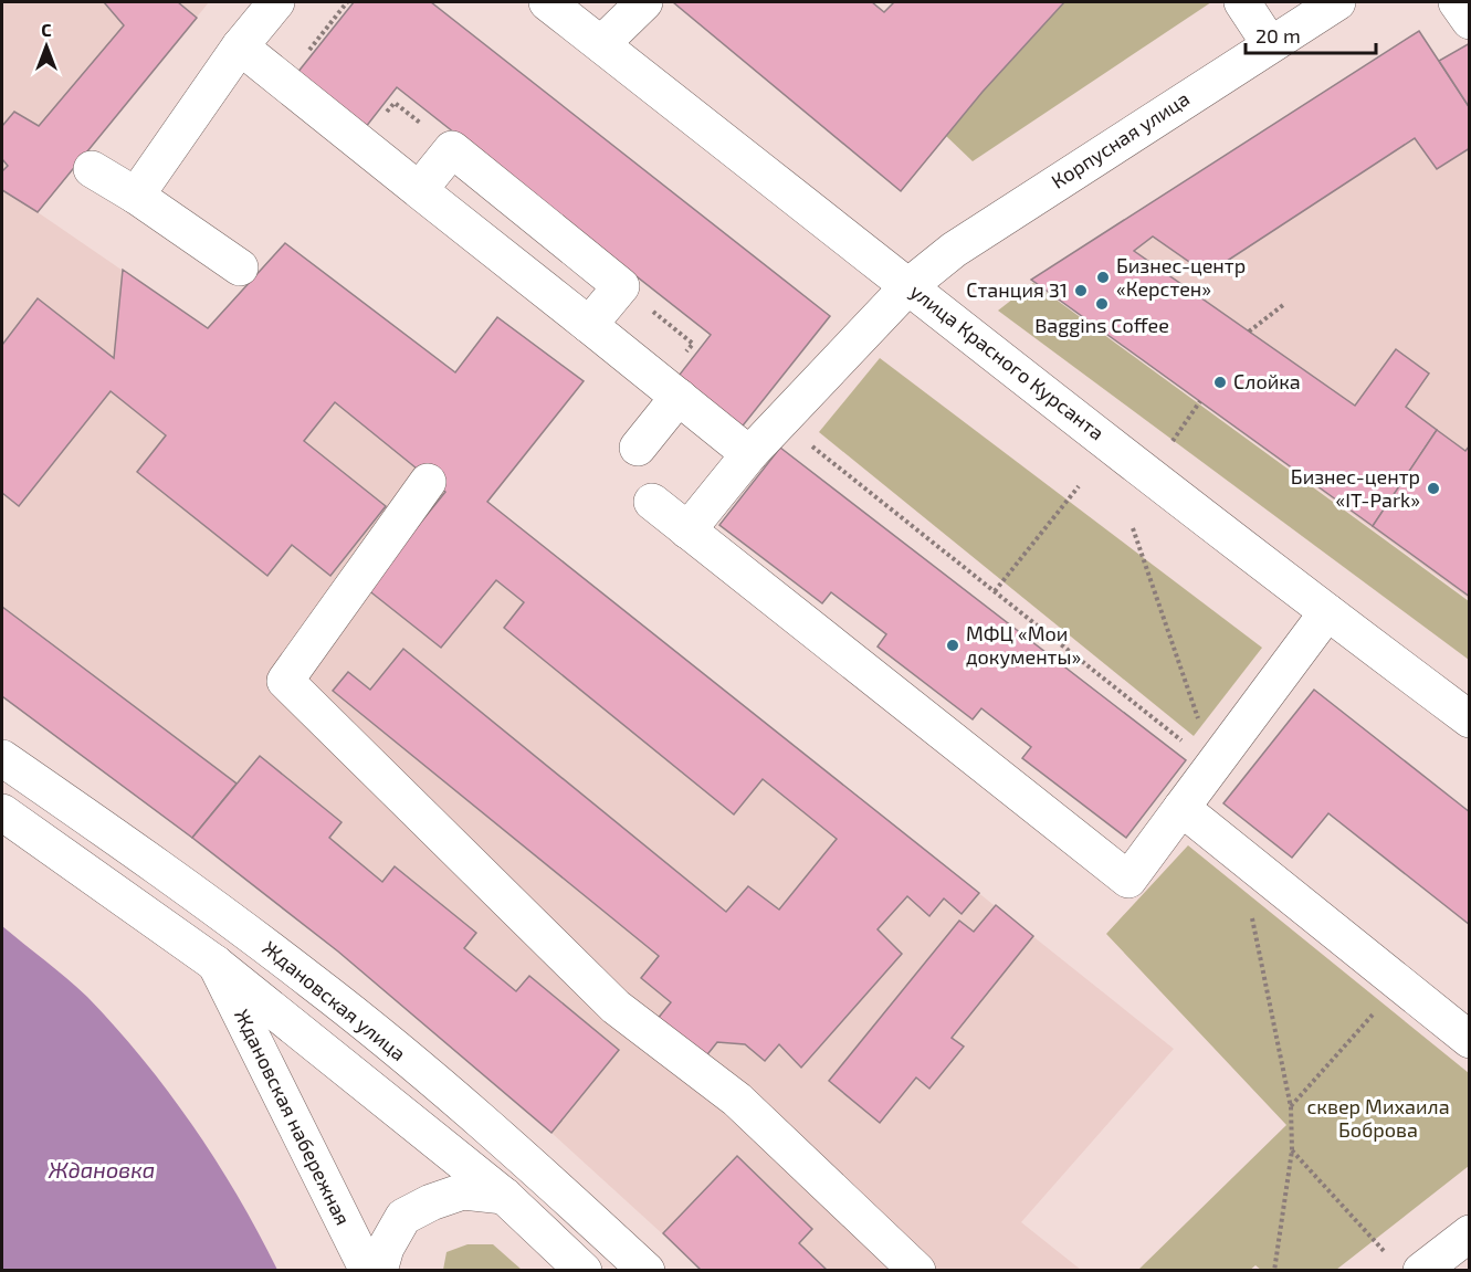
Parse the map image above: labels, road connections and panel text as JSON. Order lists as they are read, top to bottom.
{
  "streets": {
    "street": [
      "Корпусная улица",
      "улица Красного Курсанта",
      "Ждановская улица",
      "Ждановская набережная"
    ]
  },
  "crossings": [
    ["Корпусная улица", "улица Красного Курсанта"]
  ],
  "water": ["Ждановка"],
  "parks": ["сквер Михаила Боброва"],
  "places": [
    "Бизнес-центр «Керстен»",
    "Станция 31",
    "Baggins Coffee",
    "Слойка",
    "Бизнес-центр «IT-Park»",
    "МФЦ «Мои документы»"
  ],
  "scale_bar": "20 m",
  "north": "top"
}
